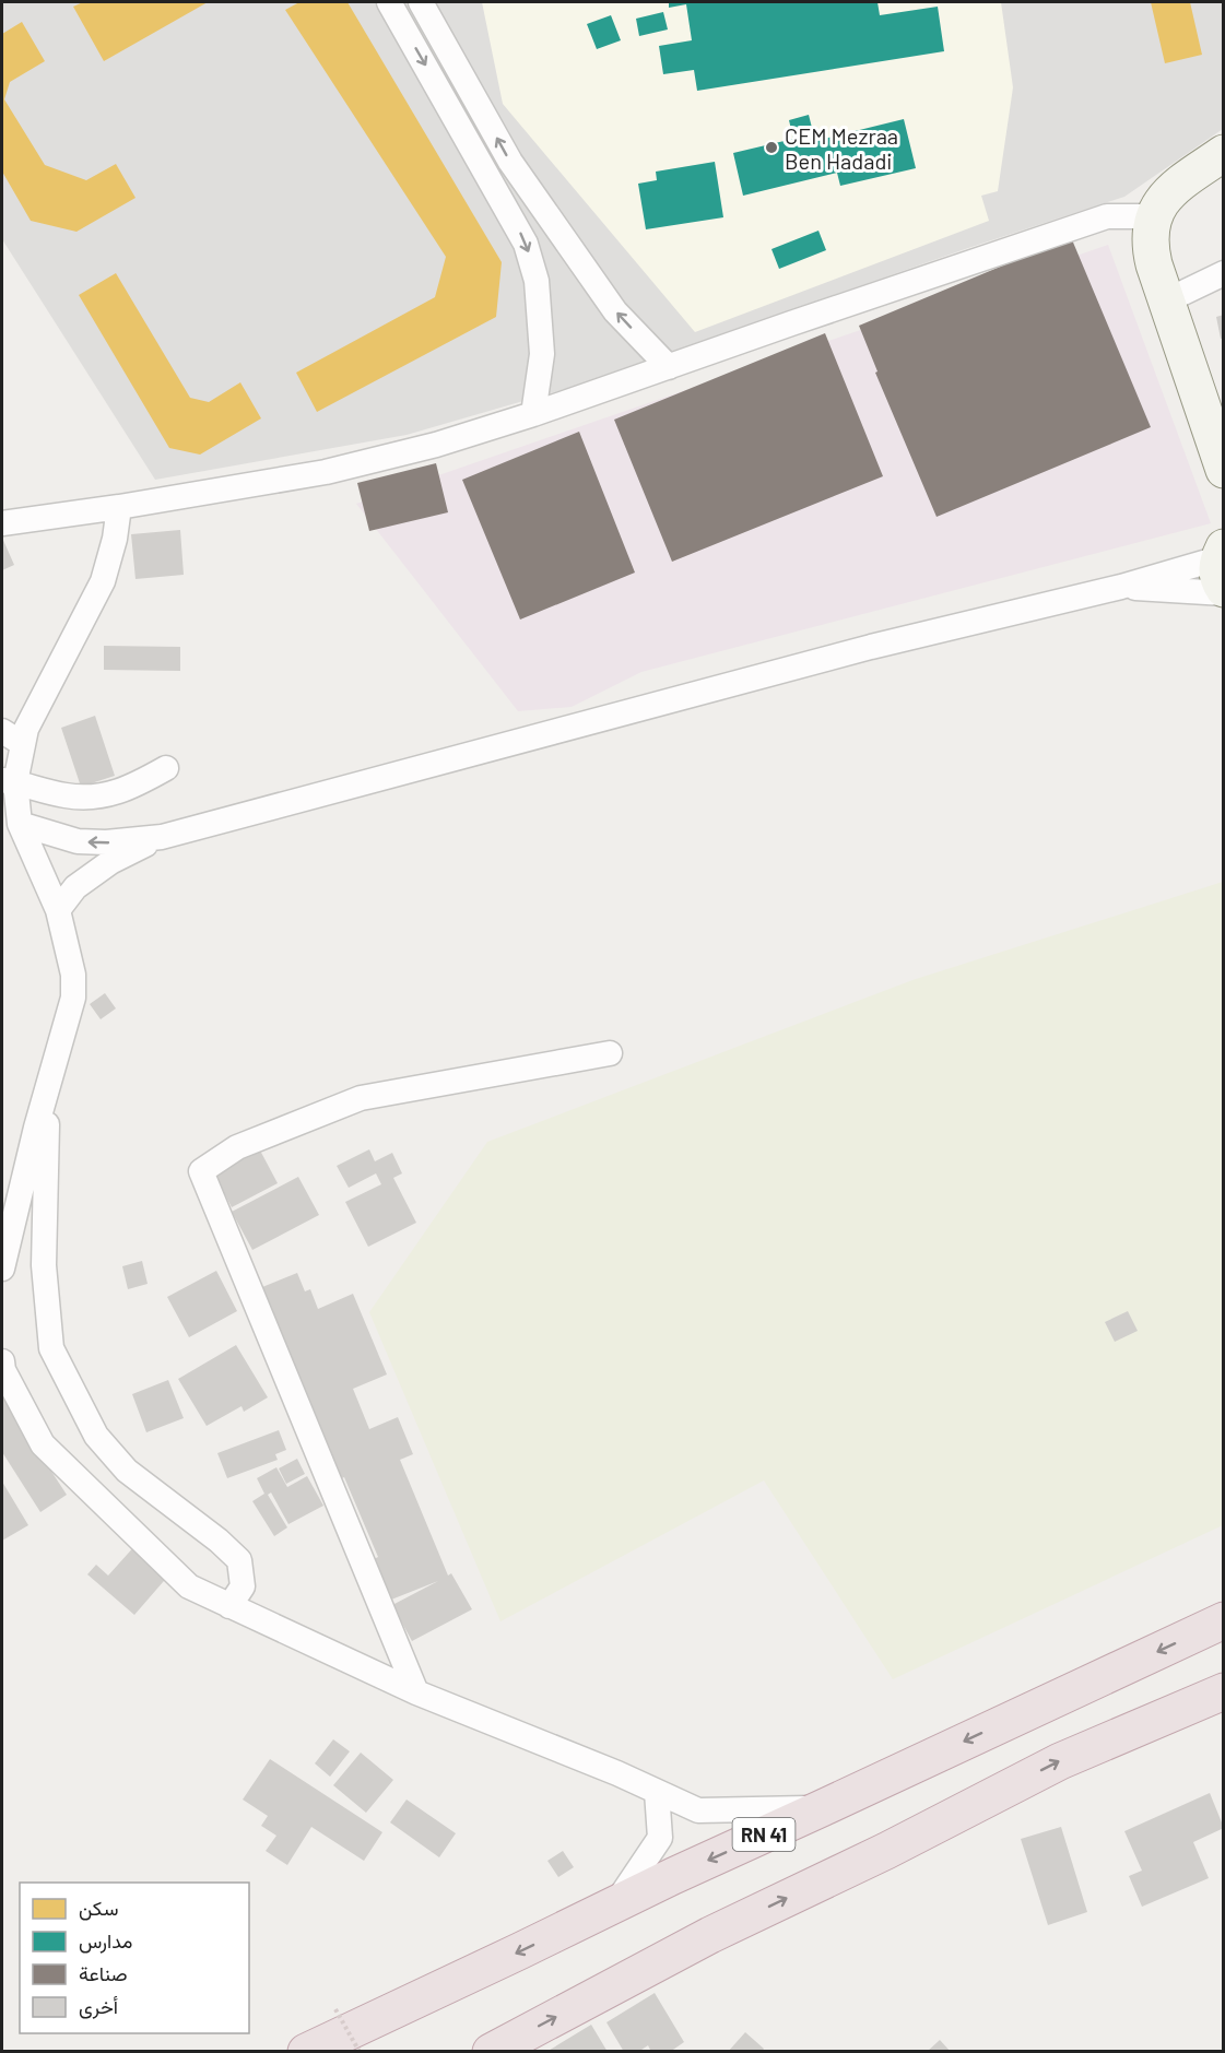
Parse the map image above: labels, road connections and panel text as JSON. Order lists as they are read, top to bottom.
{
  "streets": {
    "highway": ["RN 41"]
  },
  "places": ["CEM Mezraa Ben Hadadi"],
  "legend": [
    "سكن",
    "مدارس",
    "صناعة",
    "أخرى"
  ]
}
